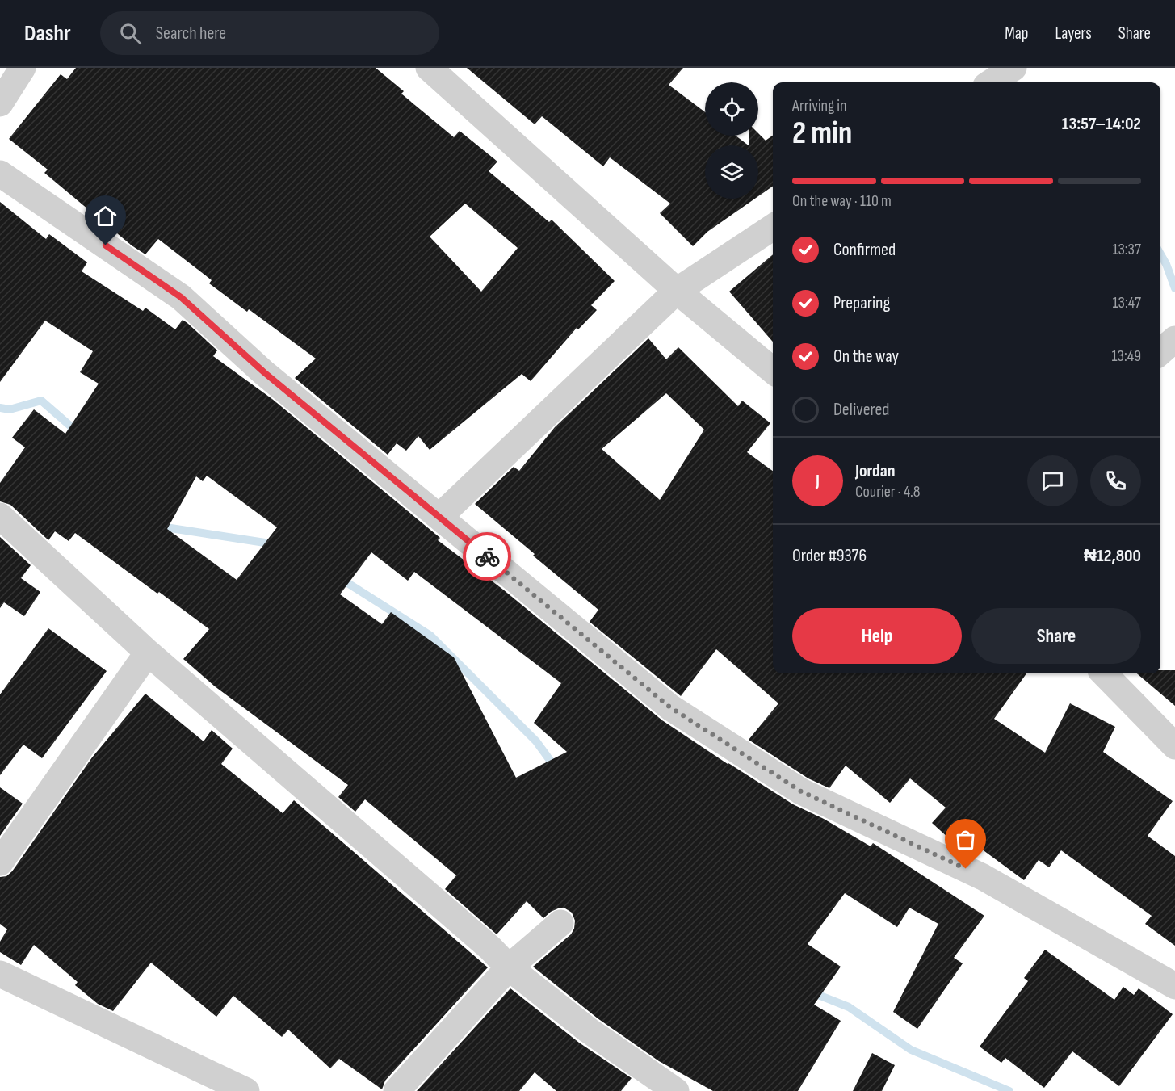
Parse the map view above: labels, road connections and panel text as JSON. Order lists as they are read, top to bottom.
{
  "page": {
    "header": "Dashr",
    "search": "Search here",
    "nav": ["Map", "Layers", "Share"],
    "heading": ["2 min", "Arriving in", "13:57–14:02"],
    "panel": [
      "Jordan",
      "Courier · 4.8",
      "Order #9376",
      "₦12,800"
    ],
    "bar": "On the way · 110 m",
    "list": [
      ["Confirmed", "13:37"],
      ["Preparing", "13:47"],
      ["On the way", "13:49"],
      "Delivered"
    ],
    "round": "J",
    "buttons": ["Help", "Share"]
  }
}
